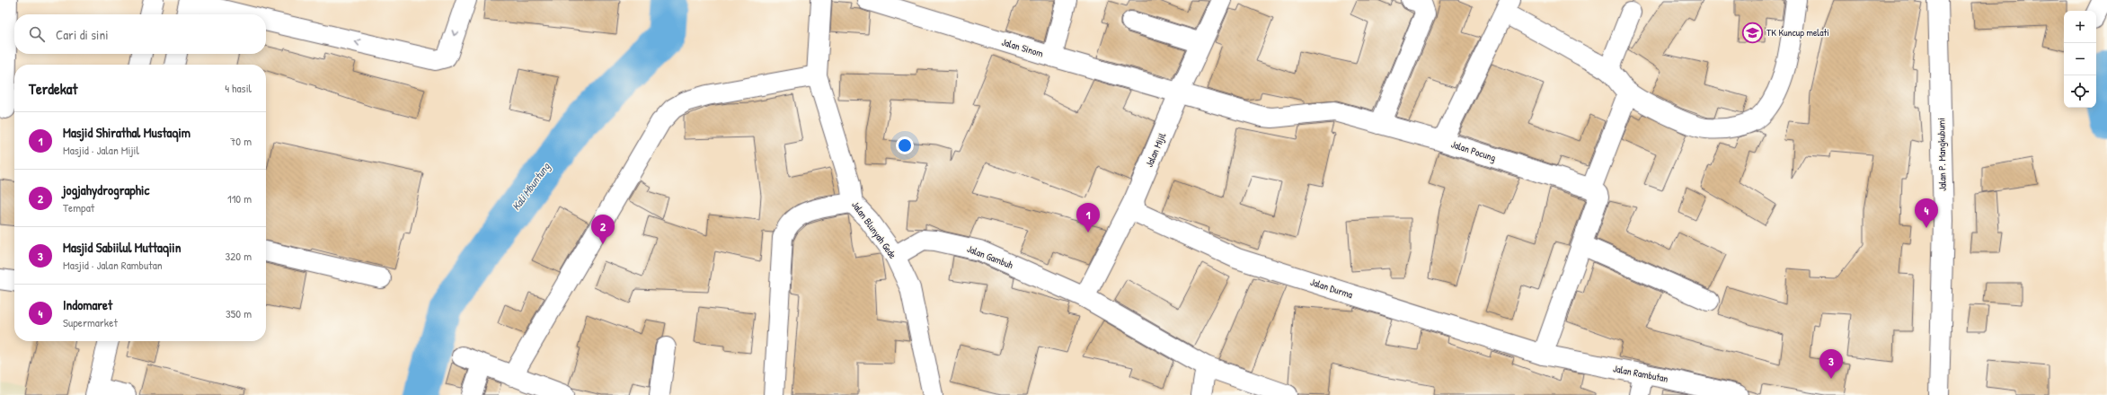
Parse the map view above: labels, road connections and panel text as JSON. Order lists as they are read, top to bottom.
{
  "streets": {
    "street": [
      "Jalan Sinom",
      "Jalan Mijil",
      "Jalan Pocung",
      "Jalan P. Mangkubumi",
      "Jalan Blunyah Gede",
      "Jalan Gambuh",
      "Jalan Durma",
      "Jalan Rambutan"
    ]
  },
  "crossings": [
    ["Jalan Sinom", "Jalan Mijil"],
    ["Jalan Sinom", "Jalan Pocung"],
    ["Jalan Mijil", "Jalan Pocung"],
    ["Jalan Mijil", "Jalan Gambuh"],
    ["Jalan Mijil", "Jalan Durma"],
    ["Jalan Blunyah Gede", "Jalan Gambuh"],
    ["Jalan Durma", "Jalan Rambutan"]
  ],
  "water": ["Kali Mbuntung"],
  "places": {
    "school or university": ["TK Kuncup melati"]
  },
  "page": {
    "map_buttons": ["+", "−"],
    "search": "Cari di sini",
    "heading": ["Terdekat", "4 hasil"],
    "list": [
      {
        "mark": "1",
        "name": "Masjid Shirathal Mustaqim",
        "note": "Masjid · Jalan Mijil",
        "value": "70 m"
      },
      {
        "mark": "2",
        "name": "jogjahydrographic",
        "note": "Tempat",
        "value": "110 m"
      },
      {
        "mark": "3",
        "name": "Masjid Sabiilul Muttaqiin",
        "note": "Masjid · Jalan Rambutan",
        "value": "320 m"
      },
      {
        "mark": "4",
        "name": "Indomaret",
        "note": "Supermarket",
        "value": "350 m"
      }
    ],
    "pins": [
      "4",
      "1",
      "2",
      "3"
    ]
  }
}
